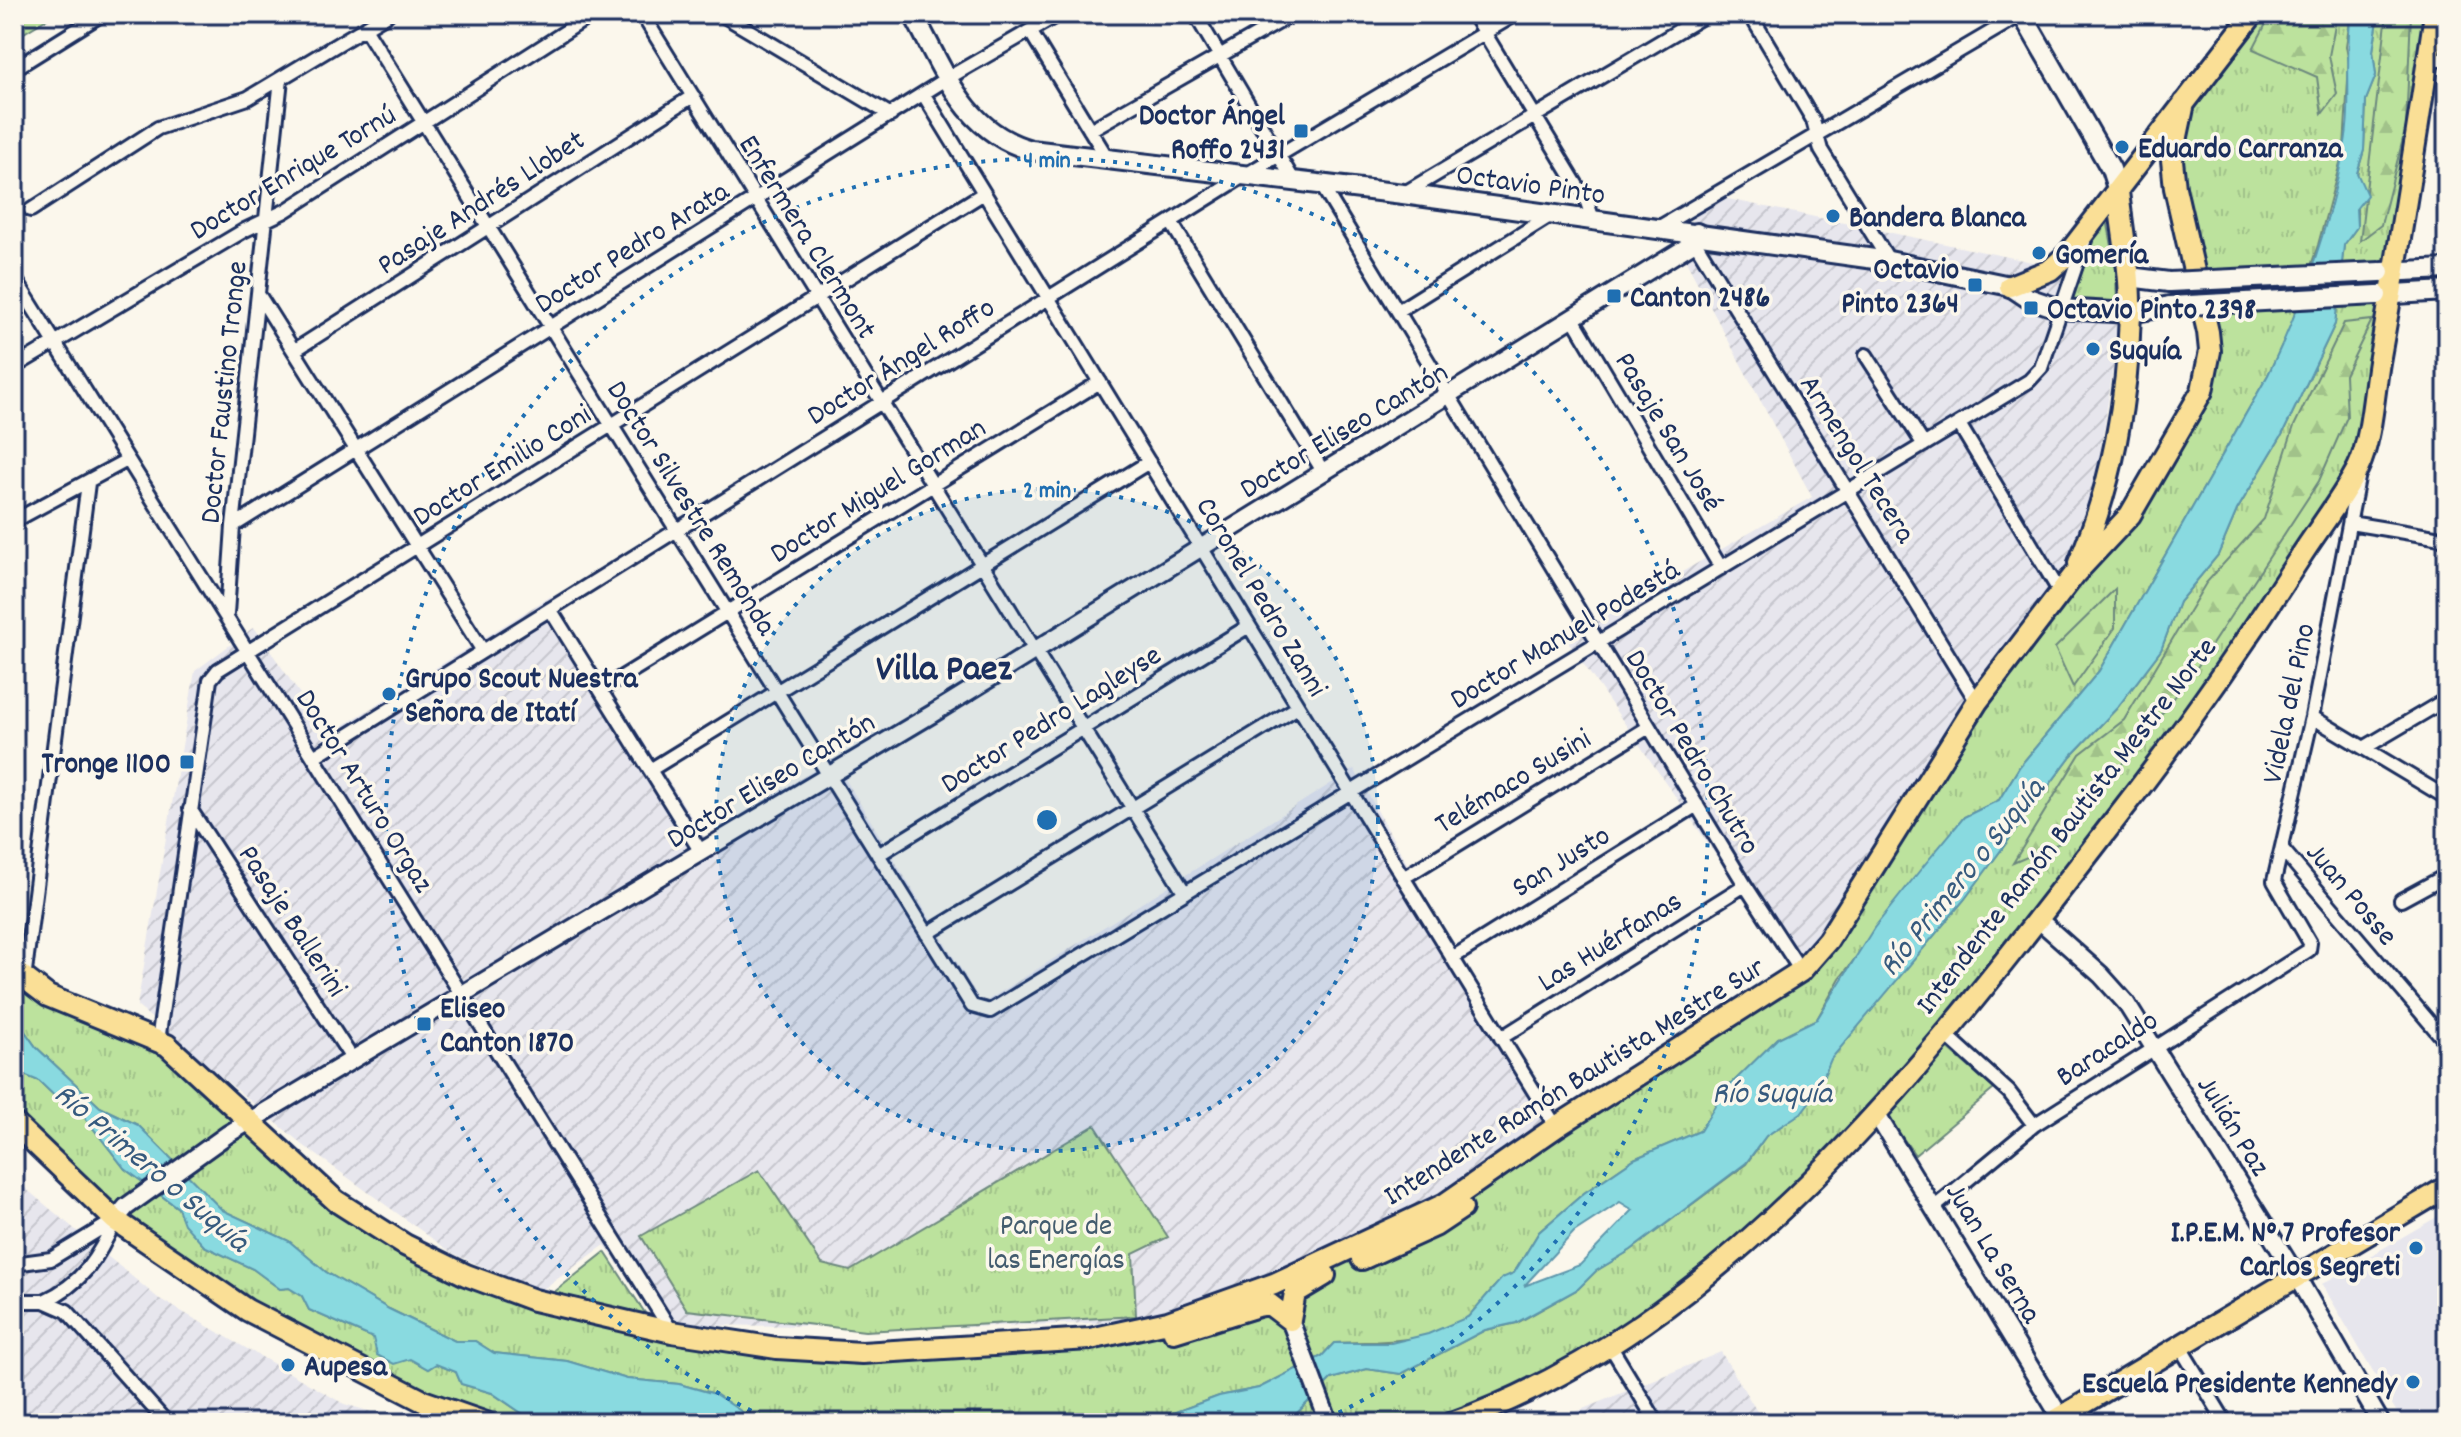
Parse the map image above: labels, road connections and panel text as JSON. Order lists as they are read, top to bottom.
{
  "streets": {
    "main road": ["Octavio Pinto", "Intendente Ramón Bautista Mestre Norte", "Intendente Ramón Bautista Mestre Sur"],
    "street": [
      "Doctor Enrique Tornú",
      "Pasaje Andrés Llobet",
      "Enfermera Clermont",
      "Doctor Pedro Arata",
      "Doctor Ángel Roffo",
      "Doctor Faustino Tronge",
      "Doctor Eliseo Cantón",
      "Pasaje San José",
      "Armengol Tecera",
      "Doctor Emilio Coni",
      "Doctor Miguel Gorman",
      "Doctor Silvestre Remonda",
      "Coronel Pedro Zanni",
      "Doctor Manuel Podestá",
      "Videla del Pino",
      "Doctor Pedro Lagleyse",
      "Doctor Pedro Chutro",
      "Telémaco Susini",
      "Doctor Arturo Orgaz",
      "San Justo",
      "Juan Posse",
      "Pasaje Ballerini",
      "Las Huérfanas",
      "Baracaldo",
      "Julián Paz",
      "Juan La Serna"
    ]
  },
  "crossings": [
    ["Doctor Enrique Tornú", "Doctor Faustino Tronge"],
    ["Doctor Enrique Tornú", "Doctor Silvestre Remonda"],
    ["Doctor Enrique Tornú", "Doctor Arturo Orgaz"],
    ["Octavio Pinto", "Doctor Pedro Arata"],
    ["Octavio Pinto", "Doctor Ángel Roffo"],
    ["Octavio Pinto", "Doctor Eliseo Cantón"],
    ["Octavio Pinto", "Armengol Tecera"],
    ["Octavio Pinto", "Doctor Manuel Podestá"],
    ["Octavio Pinto", "Doctor Pedro Chutro"],
    ["Octavio Pinto", "Intendente Ramón Bautista Mestre Norte"],
    ["Octavio Pinto", "Intendente Ramón Bautista Mestre Sur"],
    ["Pasaje Andrés Llobet", "Enfermera Clermont"],
    ["Pasaje Andrés Llobet", "Doctor Silvestre Remonda"],
    ["Enfermera Clermont", "Doctor Pedro Arata"],
    ["Enfermera Clermont", "Doctor Ángel Roffo"],
    ["Enfermera Clermont", "Doctor Eliseo Cantón"],
    ["Enfermera Clermont", "Doctor Emilio Coni"],
    ["Enfermera Clermont", "Doctor Miguel Gorman"],
    ["Enfermera Clermont", "Doctor Manuel Podestá"],
    ["Enfermera Clermont", "Doctor Pedro Lagleyse"],
    ["Doctor Pedro Arata", "Doctor Faustino Tronge"],
    ["Doctor Pedro Arata", "Doctor Silvestre Remonda"],
    ["Doctor Pedro Arata", "Coronel Pedro Zanni"],
    ["Doctor Ángel Roffo", "Doctor Silvestre Remonda"],
    ["Doctor Ángel Roffo", "Coronel Pedro Zanni"],
    ["Doctor Ángel Roffo", "Doctor Arturo Orgaz"],
    ["Doctor Faustino Tronge", "Doctor Arturo Orgaz"],
    ["Doctor Eliseo Cantón", "Pasaje San José"],
    ["Doctor Eliseo Cantón", "Armengol Tecera"],
    ["Doctor Eliseo Cantón", "Doctor Silvestre Remonda"],
    ["Doctor Eliseo Cantón", "Coronel Pedro Zanni"],
    ["Doctor Eliseo Cantón", "Doctor Pedro Chutro"],
    ["Doctor Eliseo Cantón", "Doctor Arturo Orgaz"],
    ["Doctor Eliseo Cantón", "Pasaje Ballerini"],
    ["Doctor Eliseo Cantón", "Intendente Ramón Bautista Mestre Sur"],
    ["Pasaje San José", "Doctor Manuel Podestá"],
    ["Armengol Tecera", "Doctor Manuel Podestá"],
    ["Armengol Tecera", "Intendente Ramón Bautista Mestre Sur"],
    ["Doctor Emilio Coni", "Doctor Silvestre Remonda"],
    ["Doctor Emilio Coni", "Coronel Pedro Zanni"],
    ["Doctor Emilio Coni", "Doctor Arturo Orgaz"],
    ["Doctor Emilio Coni", "Pasaje Ballerini"],
    ["Doctor Miguel Gorman", "Doctor Silvestre Remonda"],
    ["Doctor Miguel Gorman", "Coronel Pedro Zanni"],
    ["Doctor Silvestre Remonda", "Doctor Manuel Podestá"],
    ["Doctor Silvestre Remonda", "Doctor Pedro Lagleyse"],
    ["Coronel Pedro Zanni", "Doctor Manuel Podestá"],
    ["Coronel Pedro Zanni", "Doctor Pedro Lagleyse"],
    ["Coronel Pedro Zanni", "Telémaco Susini"],
    ["Coronel Pedro Zanni", "San Justo"],
    ["Coronel Pedro Zanni", "Las Huérfanas"],
    ["Coronel Pedro Zanni", "Intendente Ramón Bautista Mestre Sur"],
    ["Doctor Manuel Podestá", "Doctor Pedro Chutro"],
    ["Videla del Pino", "Intendente Ramón Bautista Mestre Norte"],
    ["Videla del Pino", "Juan Posse"],
    ["Videla del Pino", "Baracaldo"],
    ["Doctor Pedro Chutro", "Telémaco Susini"],
    ["Doctor Pedro Chutro", "San Justo"],
    ["Doctor Pedro Chutro", "Las Huérfanas"],
    ["Doctor Pedro Chutro", "Intendente Ramón Bautista Mestre Sur"],
    ["Doctor Arturo Orgaz", "Intendente Ramón Bautista Mestre Sur"],
    ["Intendente Ramón Bautista Mestre Norte", "Julián Paz"],
    ["Intendente Ramón Bautista Mestre Norte", "Juan La Serna"],
    ["Baracaldo", "Julián Paz"],
    ["Baracaldo", "Juan La Serna"]
  ],
  "districts": ["Villa Paez"],
  "water": ["Río Primero o Suquía", "Río Suquía"],
  "parks": ["Parque de las Energías"],
  "places": {
    "transit": [
      "Doctor Ángel Roffo 2431",
      "Octavio Pinto 2364",
      "Canton 2486",
      "Octavio Pinto 2398",
      "Tronge 1100",
      "Eliseo Canton 1870"
    ],
    "other": [
      "Eduardo Carranza",
      "Bandera Blanca",
      "Gomería",
      "Suquía",
      "Grupo Scout Nuestra Señora de Itatí",
      "I.P.E.M. N° 7 Profesor Carlos Segreti",
      "Aupesa",
      "Escuela Presidente Kennedy"
    ]
  },
  "rings": ["4 min", "2 min"]
}
